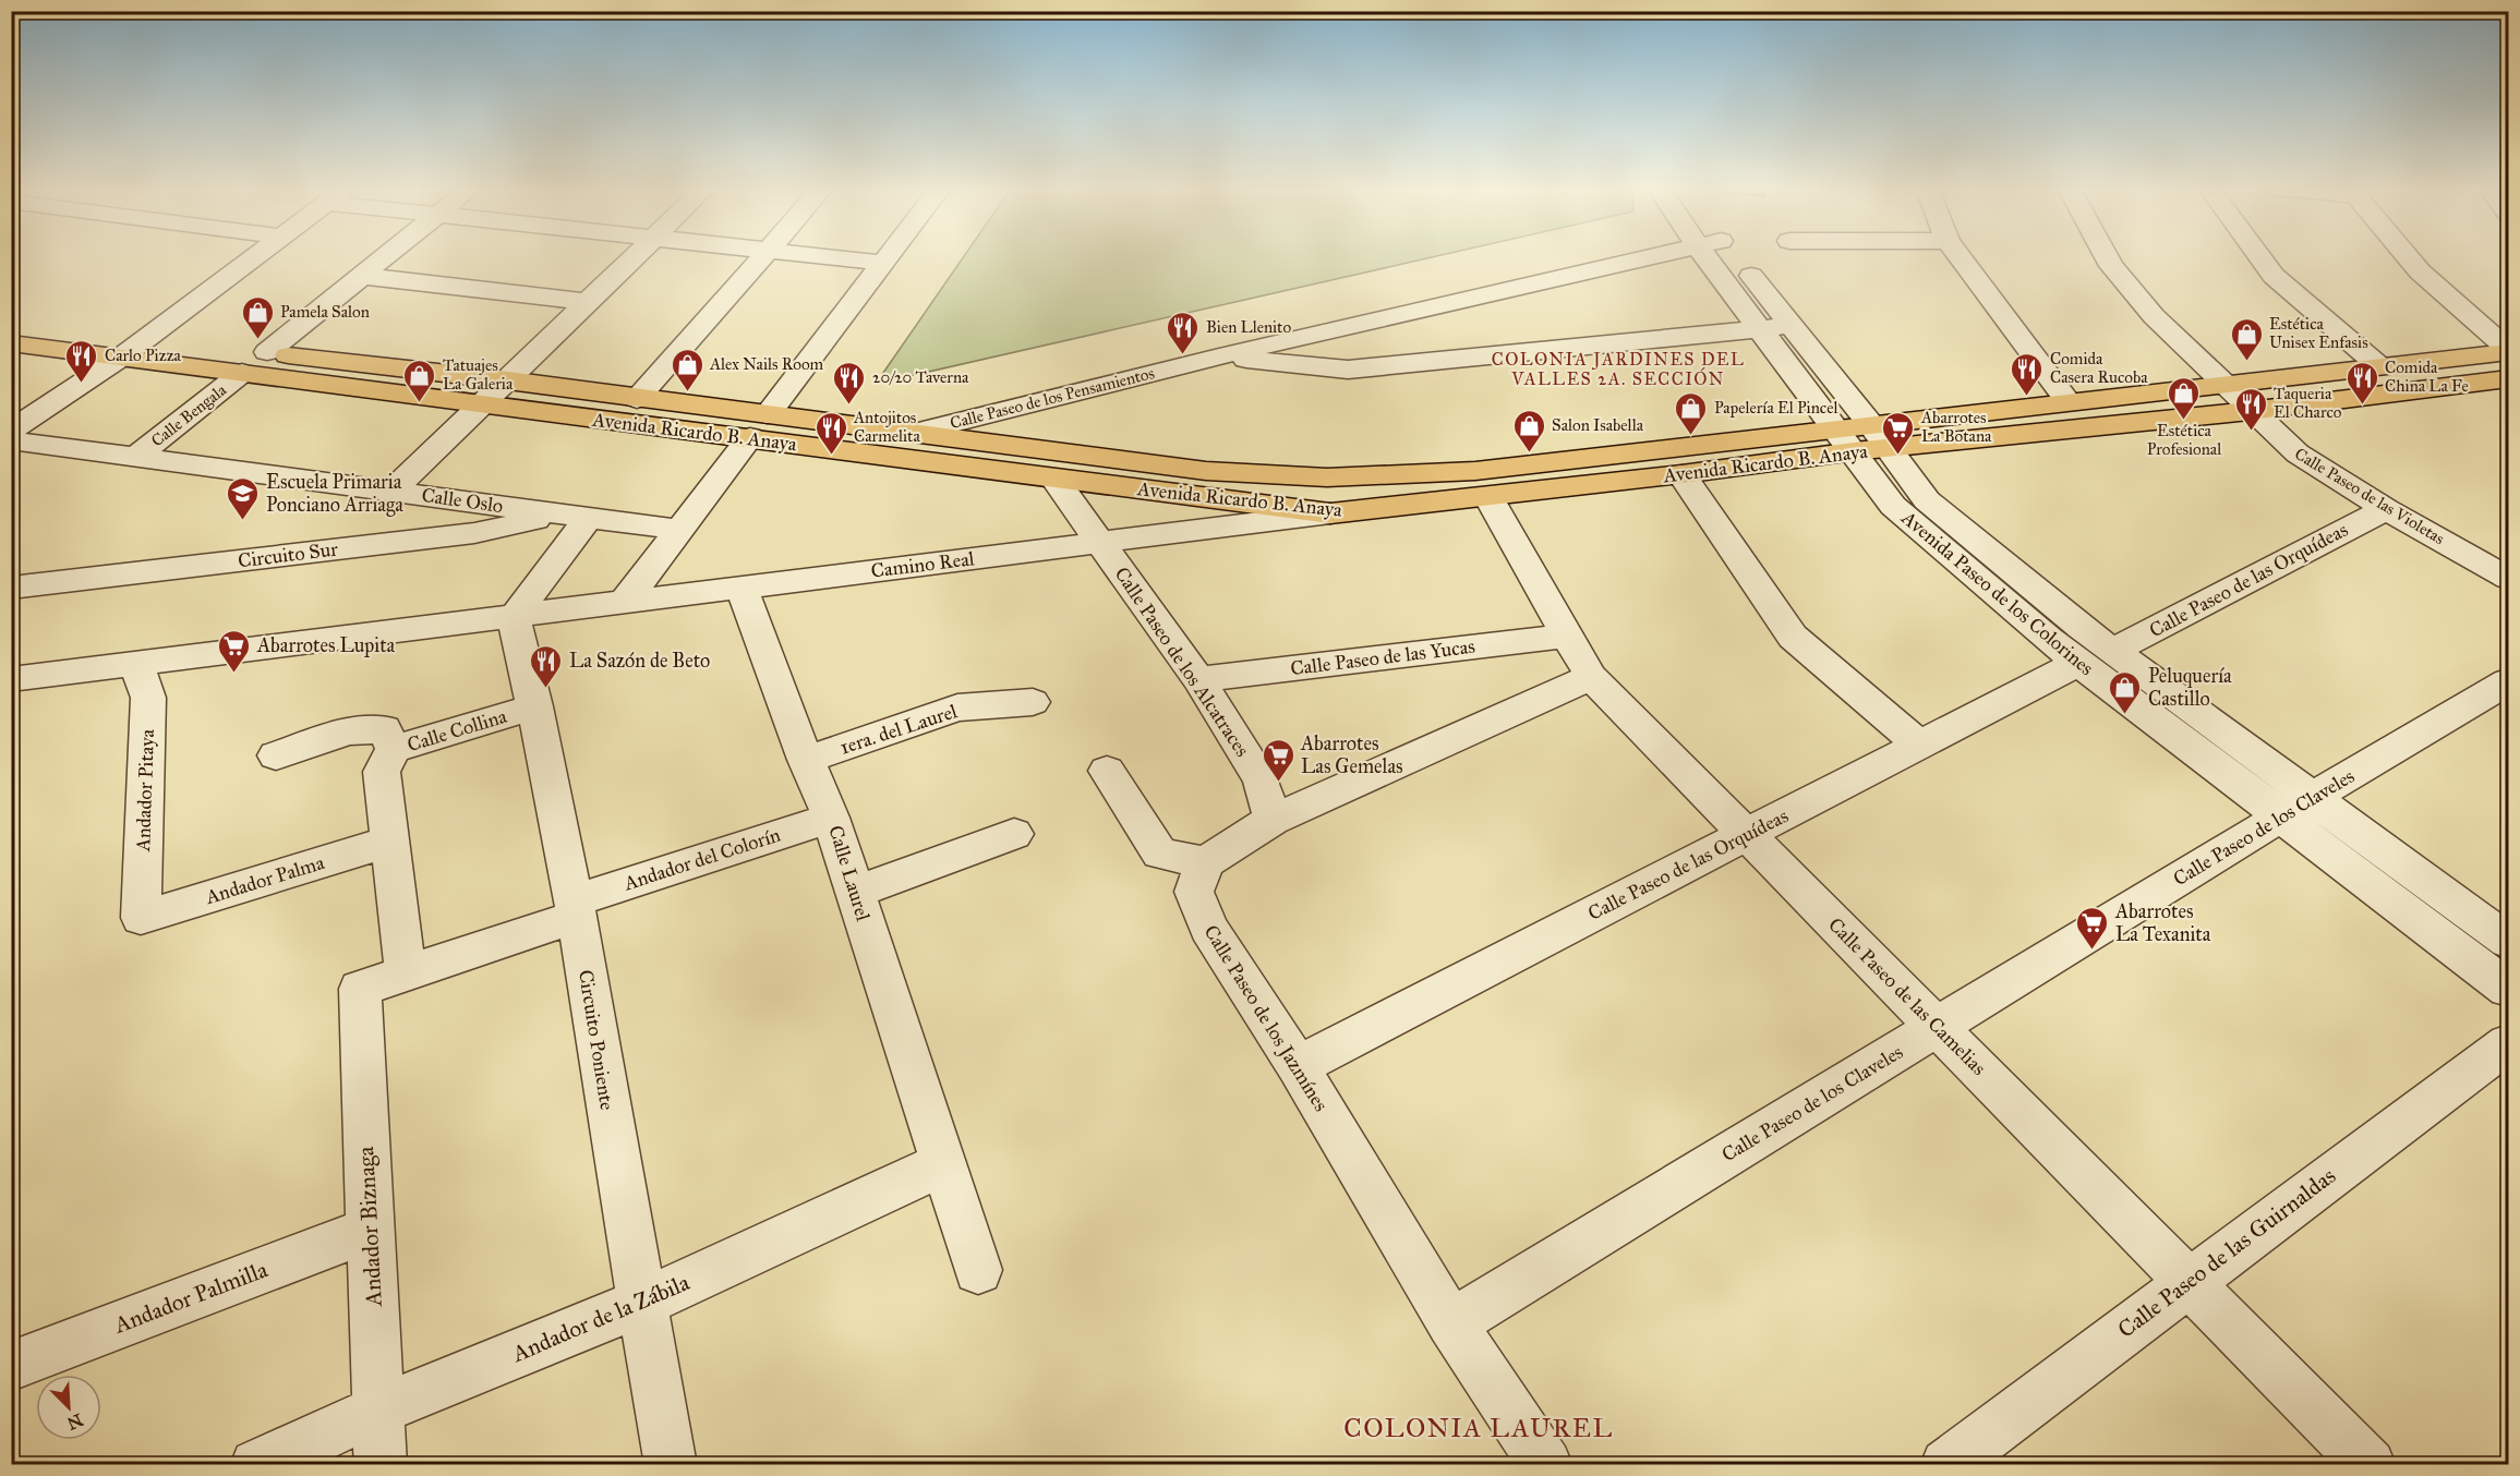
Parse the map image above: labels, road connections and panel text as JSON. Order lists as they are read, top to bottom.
{
  "streets": {
    "main road": ["Avenida Ricardo B. Anaya"],
    "street": [
      "Calle Paseo de los Pensamientos",
      "Calle Bengala",
      "Calle Paseo de las Violetas",
      "Calle Oslo",
      "Circuito Sur",
      "Camino Real",
      "Calle Paseo de las Orquídeas",
      "Avenida Paseo de los Colorines",
      "Calle Paseo de las Yucas",
      "Calle Paseo de los Alcatraces",
      "1era. del Laurel",
      "Calle Collina",
      "Andador Pitaya",
      "Calle Paseo de los Claveles",
      "Andador del Colorín",
      "Calle Laurel",
      "Andador Palma",
      "Calle Paseo de las Camelias",
      "Calle Paseo de los Jazmínes",
      "Circuito Poniente",
      "Andador Biznaga",
      "Calle Paseo de las Guirnaldas",
      "Andador Palmilla",
      "Andador de la Zábila"
    ]
  },
  "crossings": [
    ["Calle Paseo de los Pensamientos", "Avenida Ricardo B. Anaya"],
    ["Calle Bengala", "Avenida Ricardo B. Anaya"],
    ["Calle Bengala", "Calle Oslo"],
    ["Avenida Ricardo B. Anaya", "Calle Paseo de las Violetas"],
    ["Avenida Ricardo B. Anaya", "Camino Real"],
    ["Avenida Ricardo B. Anaya", "Avenida Paseo de los Colorines"],
    ["Avenida Ricardo B. Anaya", "Calle Paseo de los Alcatraces"],
    ["Avenida Ricardo B. Anaya", "Calle Paseo de las Camelias"],
    ["Calle Paseo de las Violetas", "Calle Paseo de las Orquídeas"],
    ["Calle Oslo", "Circuito Sur"],
    ["Camino Real", "Calle Paseo de los Alcatraces"],
    ["Camino Real", "Calle Laurel"],
    ["Camino Real", "Circuito Poniente"],
    ["Calle Paseo de las Orquídeas", "Avenida Paseo de los Colorines"],
    ["Calle Paseo de las Orquídeas", "Calle Paseo de las Camelias"],
    ["Calle Paseo de las Orquídeas", "Calle Paseo de los Jazmínes"],
    ["Avenida Paseo de los Colorines", "Calle Paseo de los Claveles"],
    ["Calle Paseo de las Yucas", "Calle Paseo de los Alcatraces"],
    ["Calle Paseo de las Yucas", "Calle Paseo de las Camelias"],
    ["1era. del Laurel", "Calle Laurel"],
    ["Calle Collina", "Circuito Poniente"],
    ["Andador Pitaya", "Andador Palma"],
    ["Calle Paseo de los Claveles", "Calle Paseo de las Camelias"],
    ["Calle Paseo de los Claveles", "Calle Paseo de los Jazmínes"],
    ["Andador del Colorín", "Calle Laurel"],
    ["Andador del Colorín", "Circuito Poniente"],
    ["Andador del Colorín", "Andador Biznaga"],
    ["Calle Laurel", "Andador de la Zábila"],
    ["Calle Paseo de las Camelias", "Calle Paseo de las Guirnaldas"],
    ["Circuito Poniente", "Andador de la Zábila"],
    ["Andador Biznaga", "Andador Palmilla"],
    ["Andador Biznaga", "Andador de la Zábila"]
  ],
  "districts": ["COLONIA JARDINES DEL VALLES 2A. SECCIÓN", "COLONIA LAUREL"],
  "places": {
    "shop": [
      "Pamela Salon",
      "Estética Unisex Enfasis",
      "Alex Nails Room",
      "Tatuajes La Galeria",
      "Estética Profesional",
      "Papelería El Pincel",
      "Salon Isabella",
      "Peluquería Castillo"
    ],
    "restaurant": [
      "Bien Llenito",
      "Carlo Pizza",
      "Comida Casera Rucoba",
      "20/20 Taverna",
      "Comida China La Fe",
      "Taqueria El Charco",
      "Antojitos Carmelita",
      "La Sazón de Beto"
    ],
    "supermarket": [
      "Abarrotes La Botana",
      "Abarrotes Lupita",
      "Abarrotes Las Gemelas",
      "Abarrotes La Texanita"
    ],
    "school or university": ["Escuela Primaria Ponciano Arriaga"]
  },
  "north": "bottom right"
}
